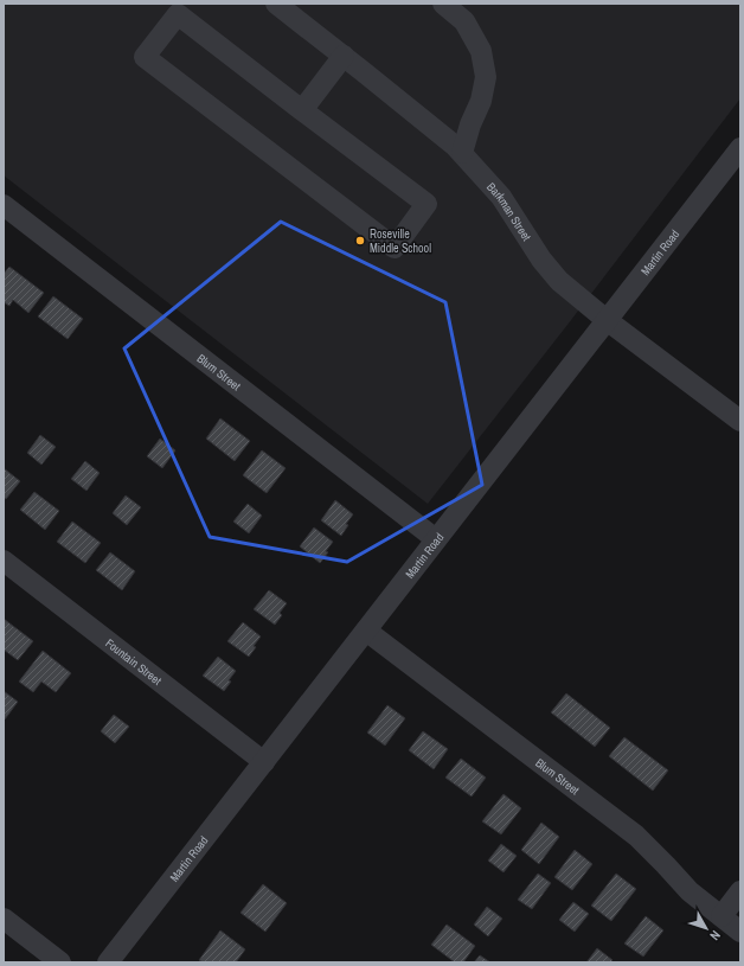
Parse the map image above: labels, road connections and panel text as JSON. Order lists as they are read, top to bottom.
{
  "streets": {
    "street": [
      "Barkman Street",
      "Martin Road",
      "Blum Street",
      "Fountain Street"
    ]
  },
  "crossings": [
    ["Barkman Street", "Martin Road"],
    ["Martin Road", "Blum Street"],
    ["Martin Road", "Fountain Street"]
  ],
  "places": ["Roseville Middle School"],
  "north": "bottom right"
}
